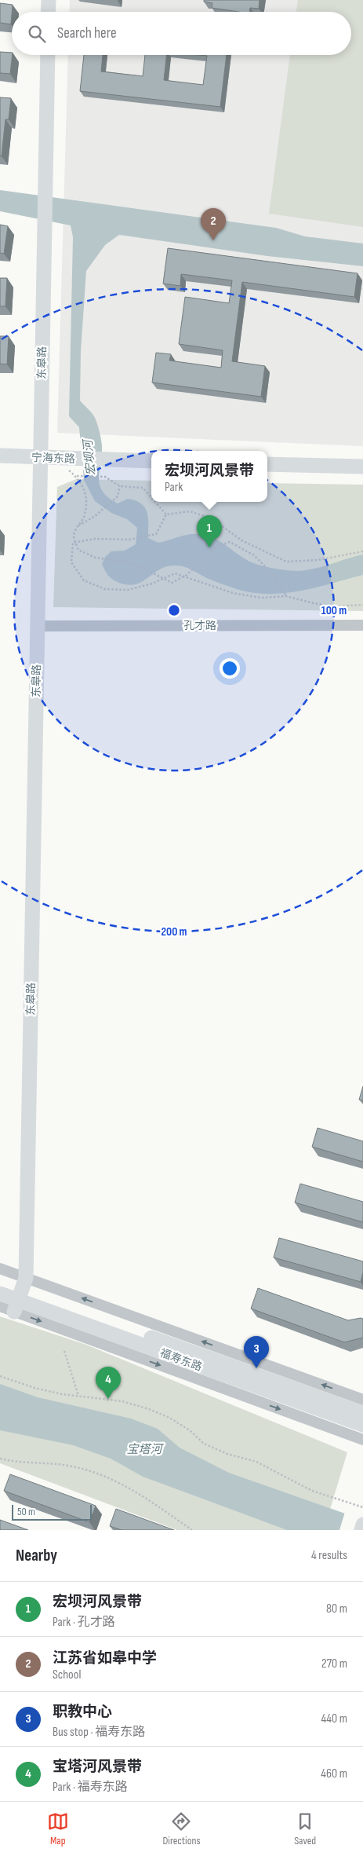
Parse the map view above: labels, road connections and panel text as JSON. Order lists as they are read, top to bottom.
{
  "streets": {
    "street": [
      "东皋路",
      "宁海东路",
      "孔才路",
      "福寿东路"
    ]
  },
  "crossings": [
    ["东皋路", "宁海东路"],
    ["东皋路", "孔才路"],
    ["东皋路", "福寿东路"]
  ],
  "water": ["宏坝河", "宝塔河"],
  "scale_bar": "50 m",
  "page": {
    "search": "Search here",
    "pins": [
      "2",
      "1",
      "3",
      "4"
    ],
    "popup": ["宏坝河风景带", "Park"],
    "scale": "50 m",
    "heading": ["Nearby", "4 results"],
    "list": [
      {
        "mark": "1",
        "name": "宏坝河风景带",
        "note": "Park · 孔才路",
        "value": "80 m"
      },
      {
        "mark": "2",
        "name": "江苏省如皋中学",
        "note": "School",
        "value": "270 m"
      },
      {
        "mark": "3",
        "name": "职教中心",
        "note": "Bus stop · 福寿东路",
        "value": "440 m"
      },
      {
        "mark": "4",
        "name": "宝塔河风景带",
        "note": "Park · 福寿东路",
        "value": "460 m"
      }
    ],
    "nav": ["Map", "Directions", "Saved"]
  },
  "rings": ["100 m", "200 m"]
}
